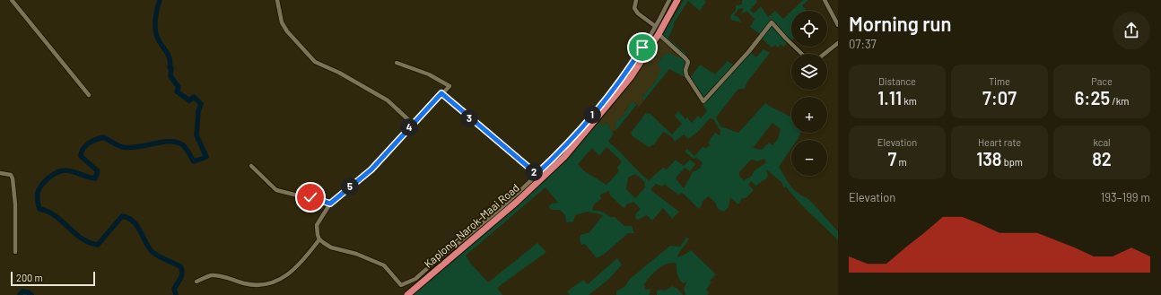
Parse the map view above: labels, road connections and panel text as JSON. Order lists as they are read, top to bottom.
{
  "streets": {
    "highway": ["Kaplong-Narok-Maai Road"]
  },
  "scale_bar": "200 m",
  "page": {
    "heading": ["Morning run", "07:37"],
    "map_buttons": ["+", "−"],
    "stats": [
      ["Distance", "1.11 km"],
      ["Time", "7:07"],
      ["Pace", "6:25 /km"],
      ["Elevation", "7 m"],
      ["Heart rate", "138 bpm"],
      ["kcal", "82"]
    ],
    "pins": [
      "1",
      "3",
      "4",
      "2",
      "5"
    ],
    "chart": ["Elevation", "193–199 m"],
    "scale": "200 m"
  }
}
